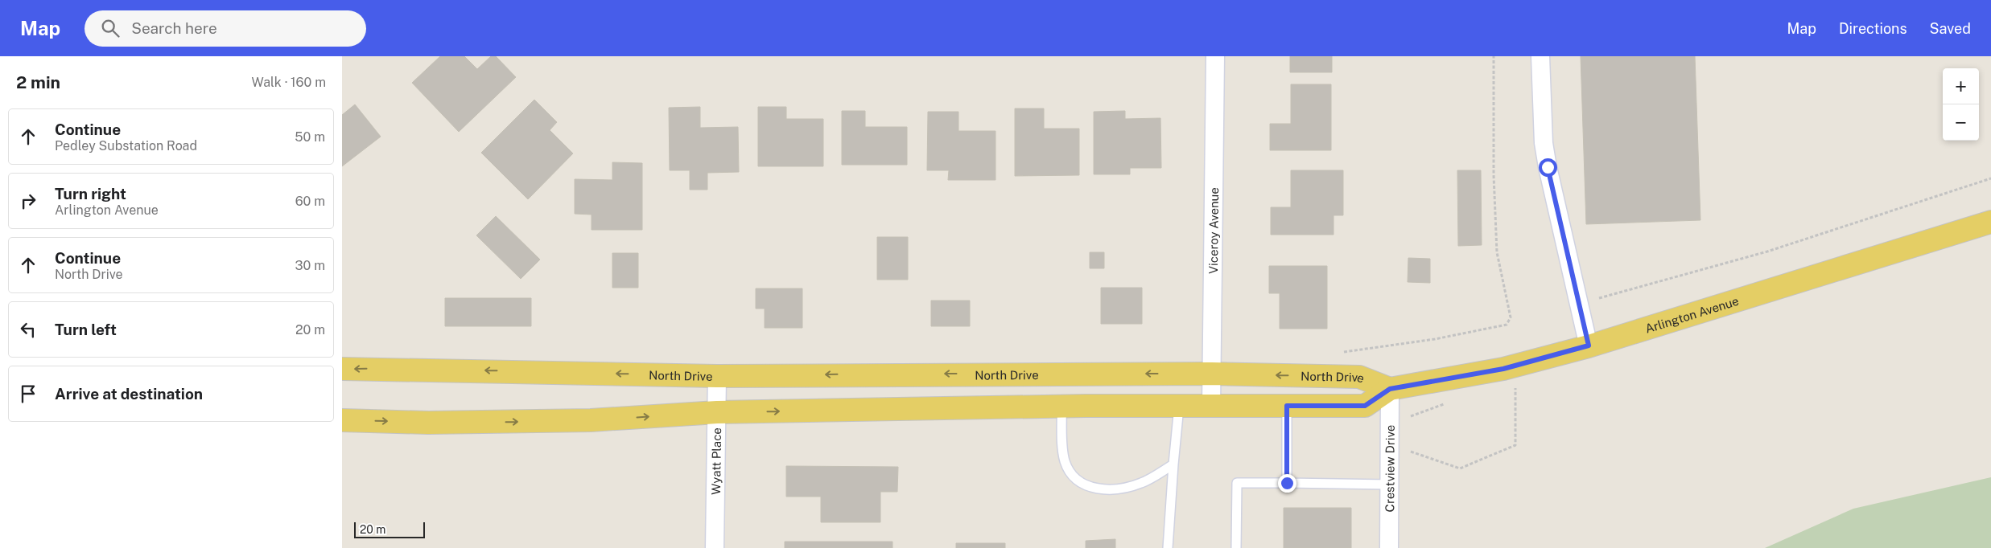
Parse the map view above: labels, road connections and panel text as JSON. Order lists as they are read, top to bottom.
{
  "streets": {
    "main road": ["Arlington Avenue", "North Drive"],
    "street": ["Viceroy Avenue", "Wyatt Place", "Crestview Drive"]
  },
  "crossings": [
    ["Viceroy Avenue", "North Drive"],
    ["Arlington Avenue", "North Drive"],
    ["Arlington Avenue", "Crestview Drive"],
    ["North Drive", "Wyatt Place"],
    ["North Drive", "Crestview Drive"]
  ],
  "scale_bar": "20 m",
  "page": {
    "header": "Map",
    "search": "Search here",
    "nav": ["Map", "Directions", "Saved"],
    "heading": ["2 min", "Walk · 160 m"],
    "map_buttons": ["+", "−"],
    "list": [
      ["Continue", "Pedley Substation Road", "50 m"],
      ["Turn right", "Arlington Avenue", "60 m"],
      ["Continue", "North Drive", "30 m"],
      ["Turn left", "20 m"],
      "Arrive at destination"
    ],
    "scale": "20 m"
  }
}
